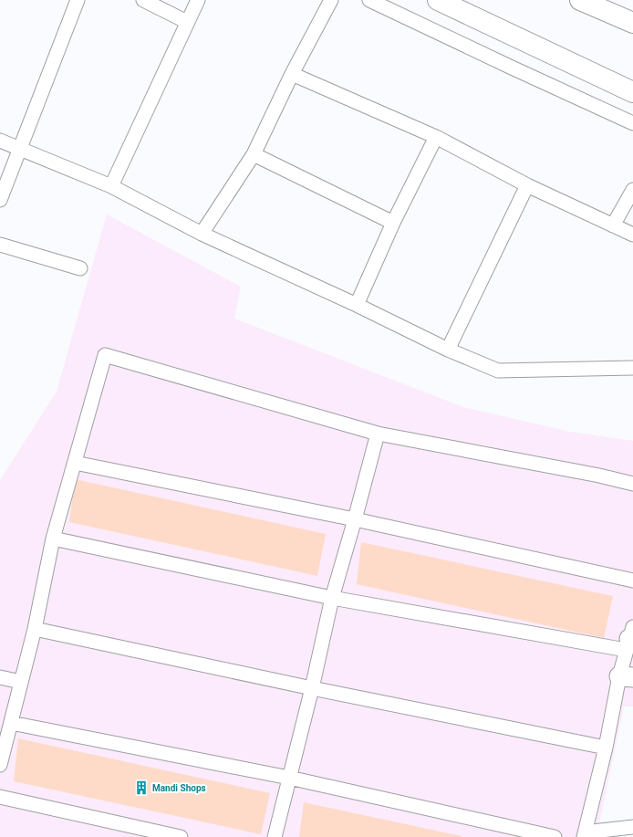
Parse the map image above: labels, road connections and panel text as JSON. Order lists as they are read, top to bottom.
{
  "places": {
    "building": ["Mandi Shops"]
  }
}
